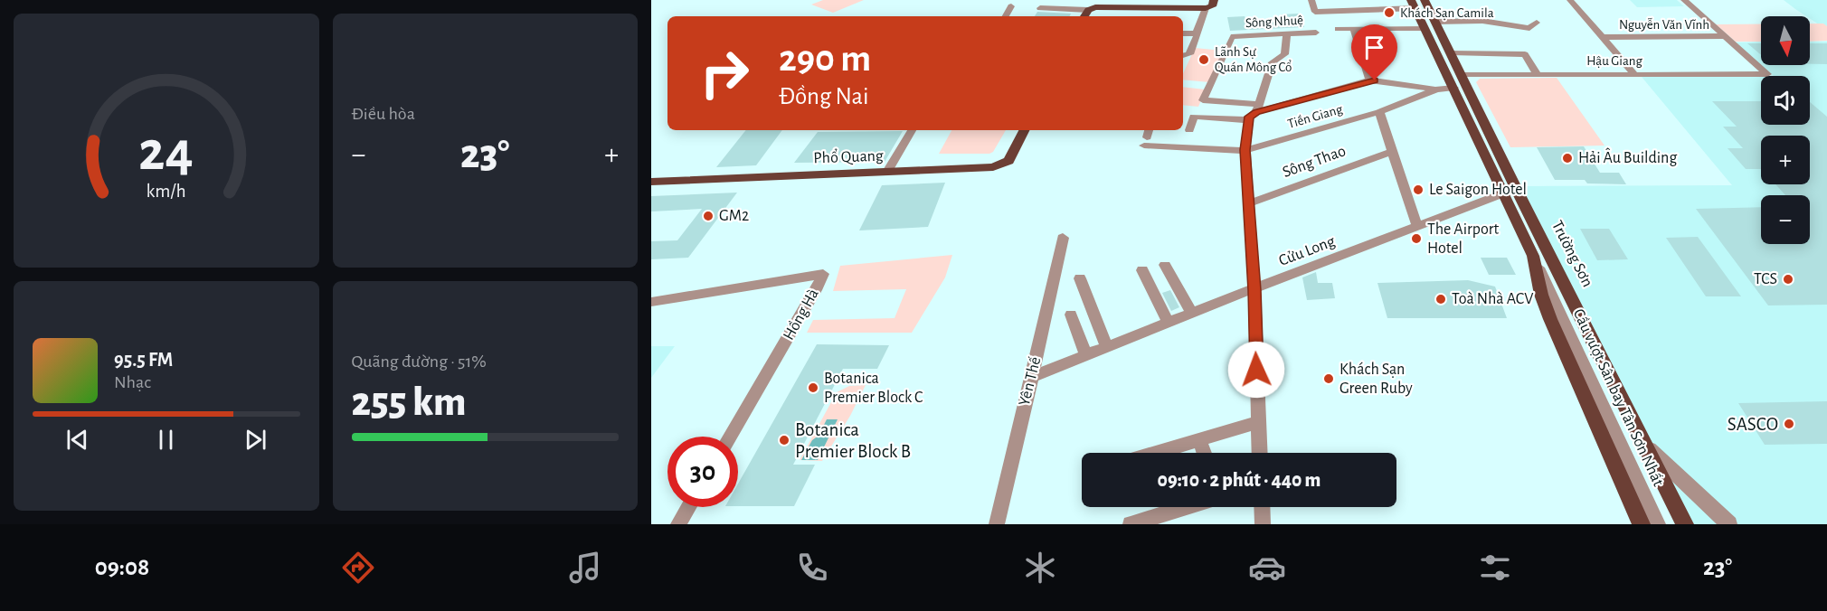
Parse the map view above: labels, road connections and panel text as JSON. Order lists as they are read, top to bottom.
{
  "streets": {
    "main road": ["Phổ Quang", "Trường Sơn"],
    "street": [
      "Sông Nhuệ",
      "Nguyễn Văn Vĩnh",
      "Hậu Giang",
      "Tiền Giang",
      "Sông Thao",
      "Cửu Long",
      "Hồng Hà",
      "Yên Thế",
      "Cầu vượt Sân bay Tân Sơn Nhất"
    ]
  },
  "crossings": [
    ["Nguyễn Văn Vĩnh", "Hậu Giang"],
    ["Hậu Giang", "Trường Sơn"],
    ["Cửu Long", "Yên Thế"]
  ],
  "places": [
    "Khách Sạn Camila",
    "Lãnh Sự Quán Mông Cổ",
    "Hải Âu Building",
    "Le Saigon Hotel",
    "GM2",
    "The Airport Hotel",
    "TCS",
    "Toà Nhà ACV",
    "Khách Sạn Green Ruby",
    "Botanica Premier Block C",
    "SASCO",
    "Botanica Premier Block B"
  ],
  "north": "bottom",
  "page": {
    "tile": [
      "Điều hòa",
      ["Quãng đường · 51%", "255 km"]
    ],
    "map_buttons": ["+", "−"],
    "turn": ["290 m", "Đồng Nai"],
    "heat": ["−", "23°", "+"],
    "song": ["95.5 FM", "Nhạc"],
    "limit": "30",
    "trip": "09:10 · 2 phút · 440 m",
    "tabs": ["09:08", "23°"],
    "gauge": ["24", "km/h"]
  }
}
